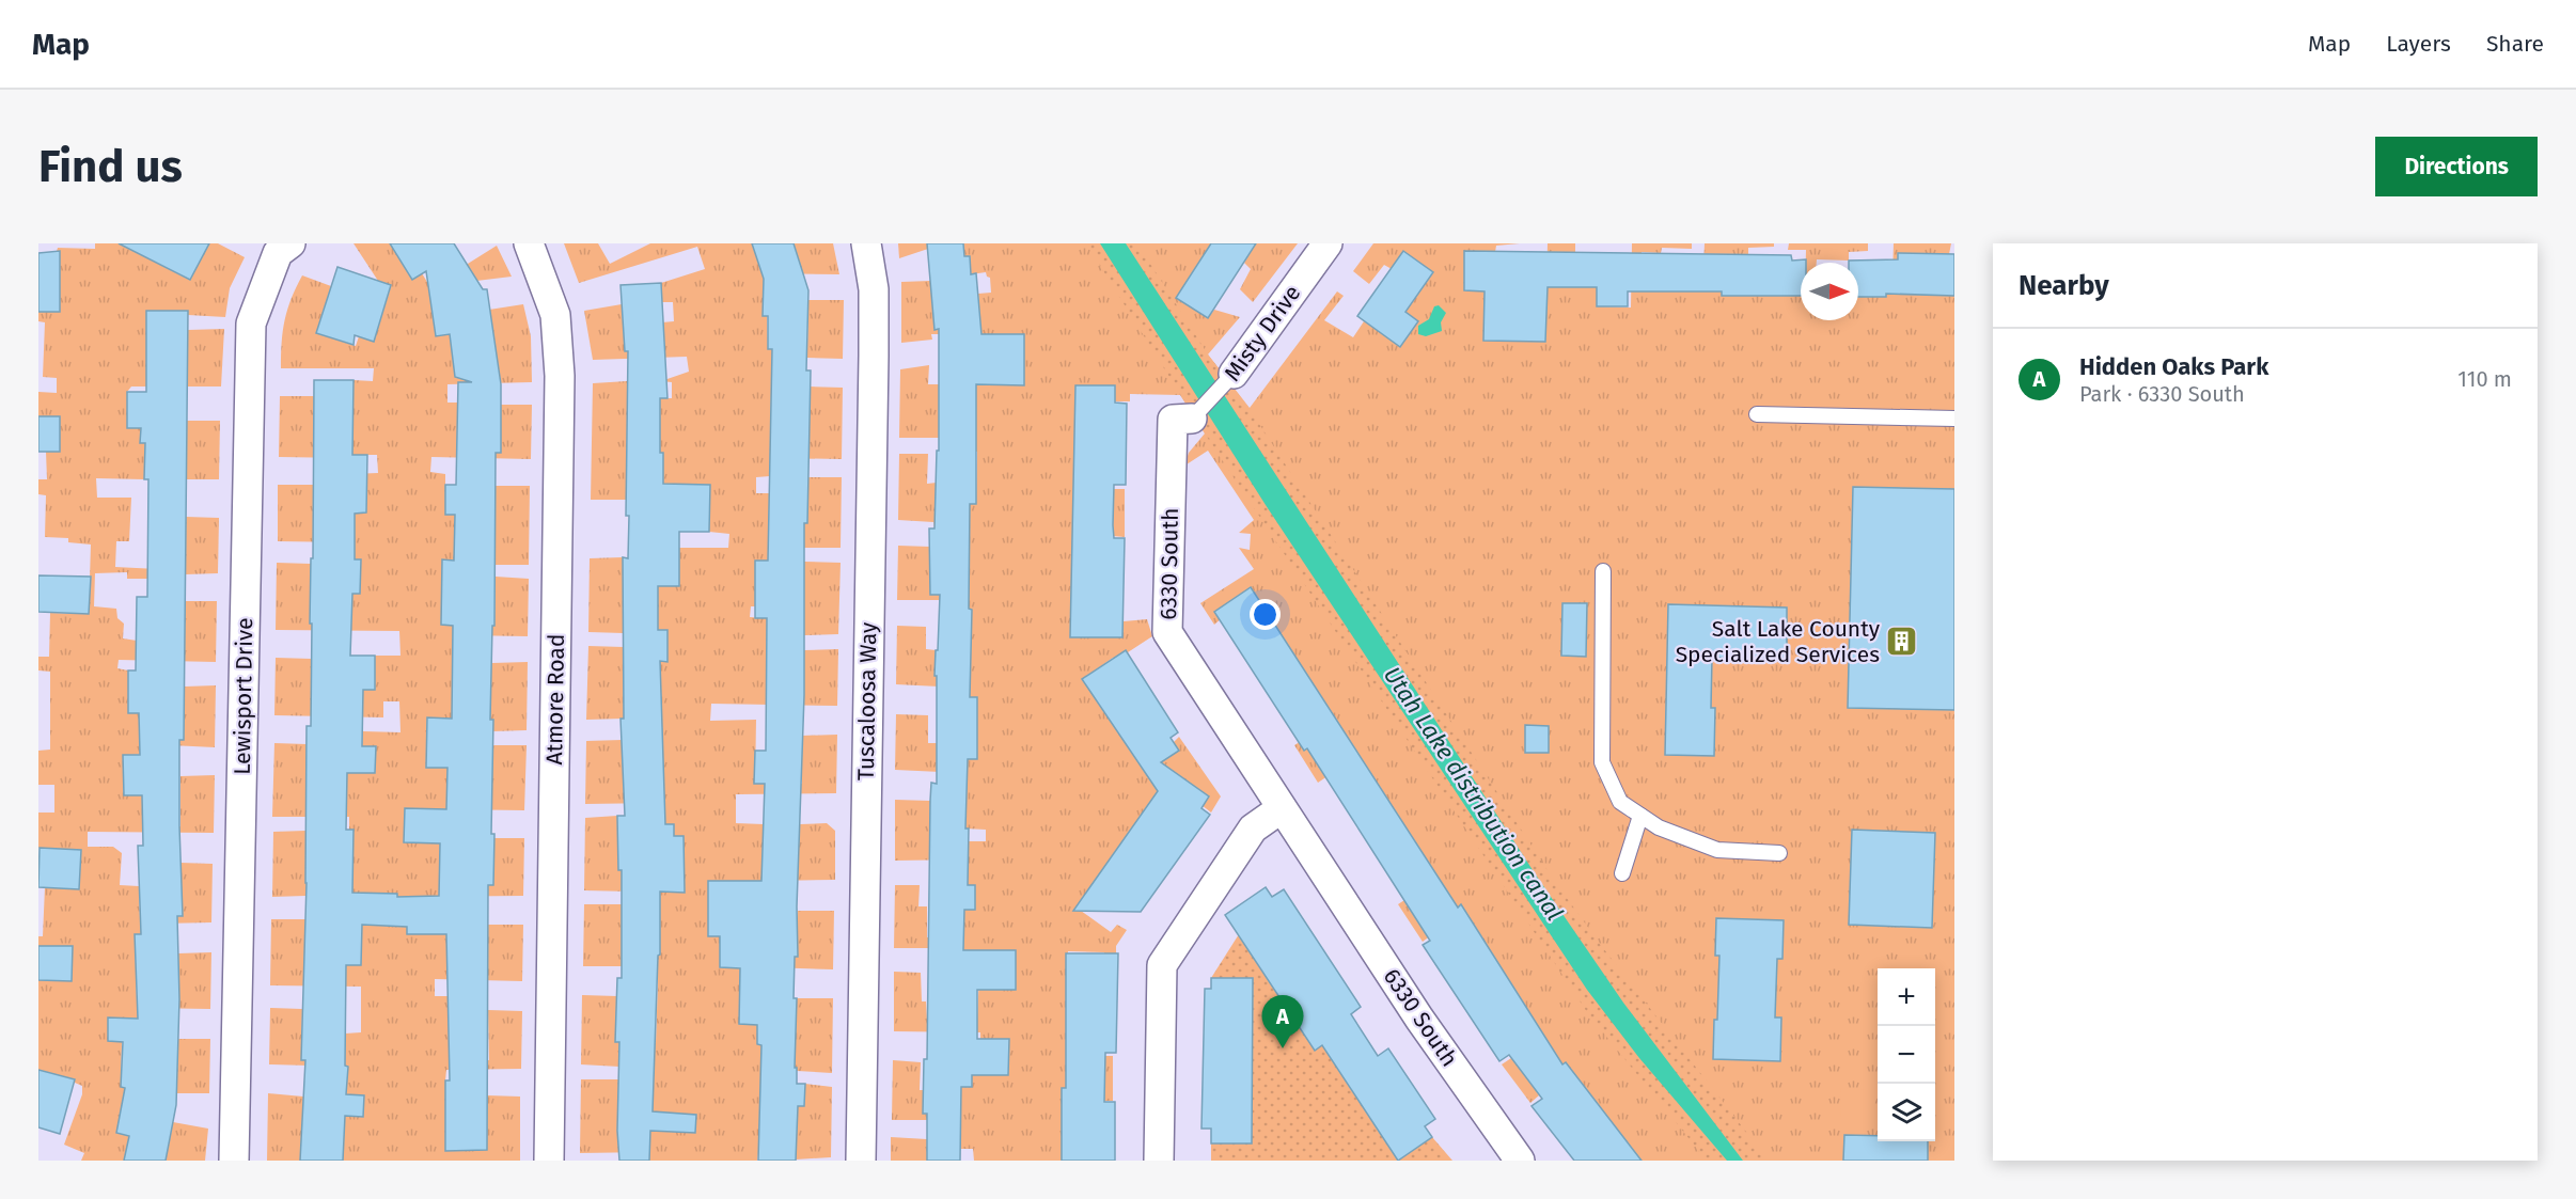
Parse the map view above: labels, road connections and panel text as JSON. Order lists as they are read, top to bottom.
{
  "streets": {
    "street": [
      "Misty Drive",
      "6330 South",
      "Lewisport Drive",
      "Atmore Road",
      "Tuscaloosa Way"
    ]
  },
  "crossings": [
    ["Misty Drive", "6330 South"]
  ],
  "water": ["Utah Lake distribution canal"],
  "places": {
    "building": ["Salt Lake County Specialized Services"]
  },
  "north": "right",
  "page": {
    "header": "Map",
    "nav": ["Map", "Layers", "Share"],
    "buttons": "Directions",
    "title": "Find us",
    "heading": "Nearby",
    "list": [
      {
        "mark": "A",
        "name": "Hidden Oaks Park",
        "note": "Park · 6330 South",
        "value": "110 m"
      }
    ],
    "map_buttons": ["+", "−"],
    "pins": "A"
  }
}
